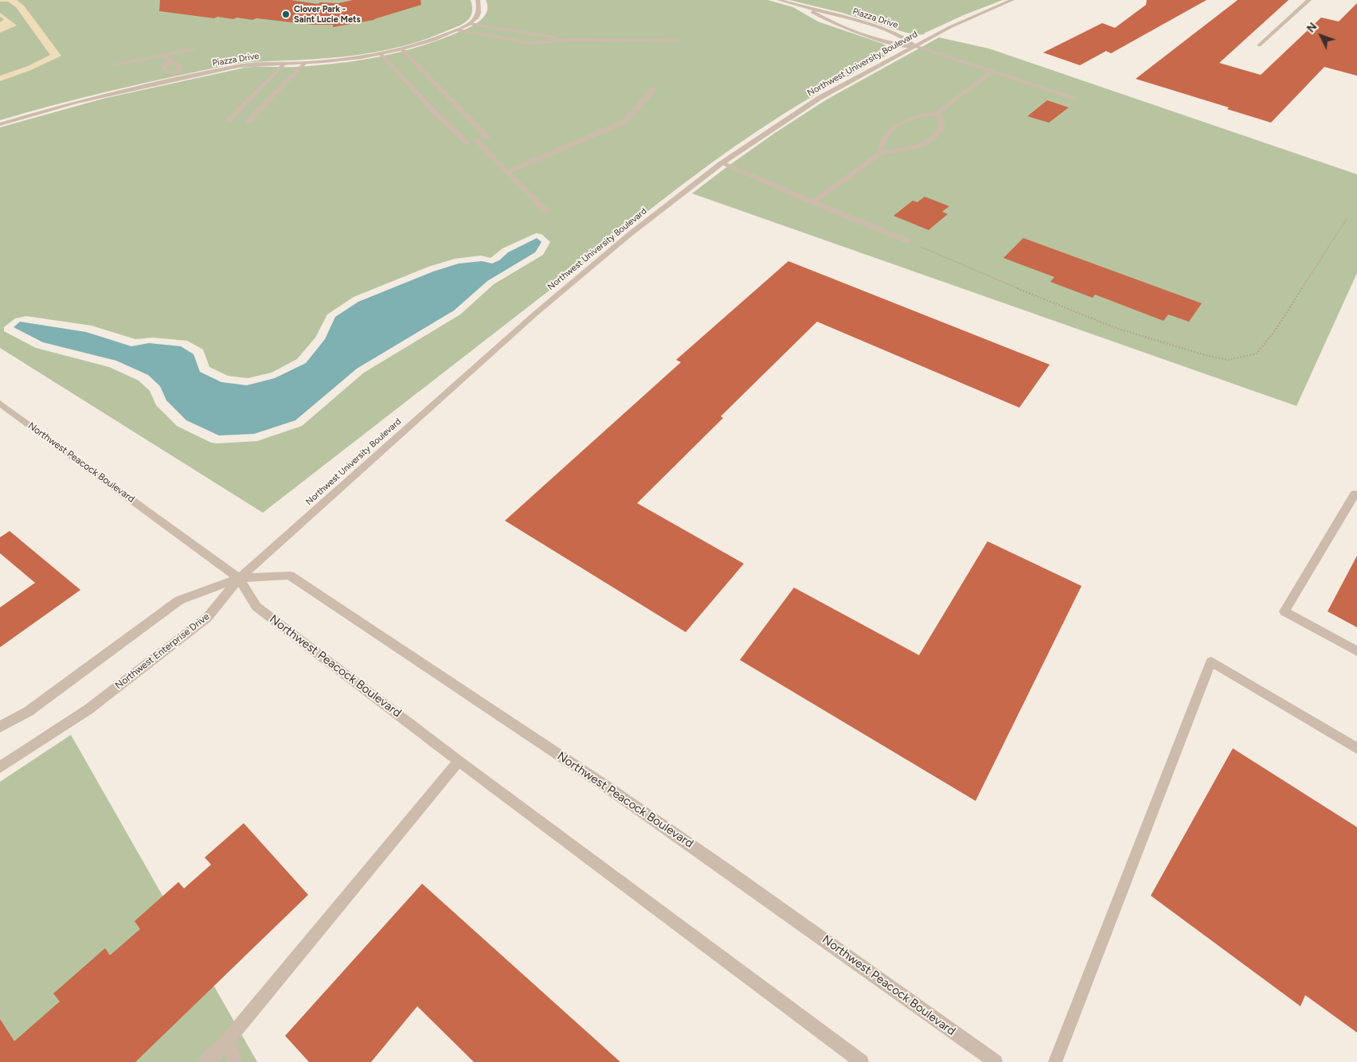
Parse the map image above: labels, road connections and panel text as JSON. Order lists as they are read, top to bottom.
{
  "streets": {
    "street": [
      "Piazza Drive",
      "Northwest University Boulevard",
      "Northwest Peacock Boulevard",
      "Northwest Enterprise Drive"
    ]
  },
  "crossings": [
    ["Piazza Drive", "Northwest University Boulevard"],
    ["Northwest University Boulevard", "Northwest Peacock Boulevard"],
    ["Northwest University Boulevard", "Northwest Enterprise Drive"],
    ["Northwest Peacock Boulevard", "Northwest Enterprise Drive"]
  ],
  "places": ["Clover Park - Saint Lucie Mets"],
  "north": "top left"
}
